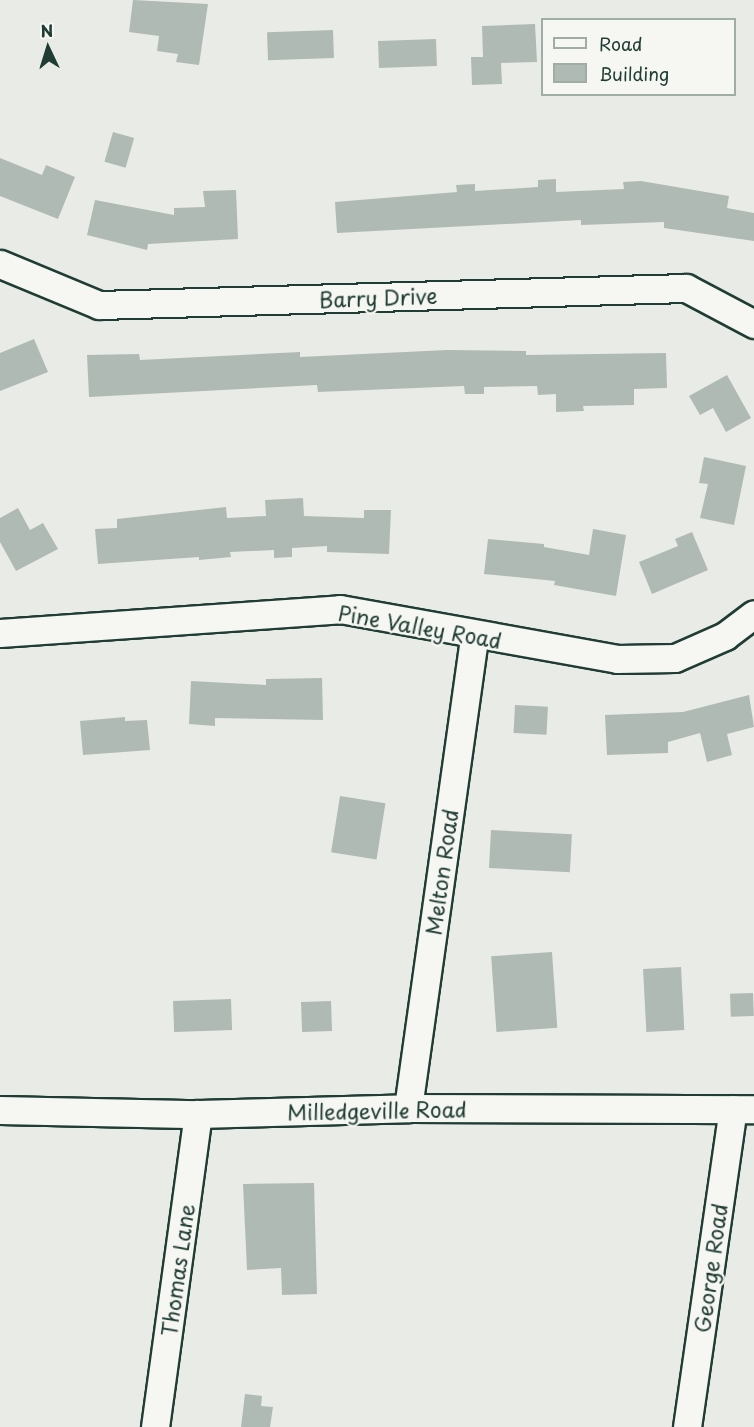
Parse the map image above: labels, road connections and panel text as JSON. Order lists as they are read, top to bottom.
{
  "streets": {
    "street": [
      "Barry Drive",
      "Pine Valley Road",
      "Melton Road",
      "Milledgeville Road",
      "George Road",
      "Thomas Lane"
    ]
  },
  "crossings": [
    ["Pine Valley Road", "Melton Road"],
    ["Melton Road", "Milledgeville Road"],
    ["Milledgeville Road", "George Road"],
    ["Milledgeville Road", "Thomas Lane"]
  ],
  "legend": ["Road", "Building"],
  "north": "top"
}
